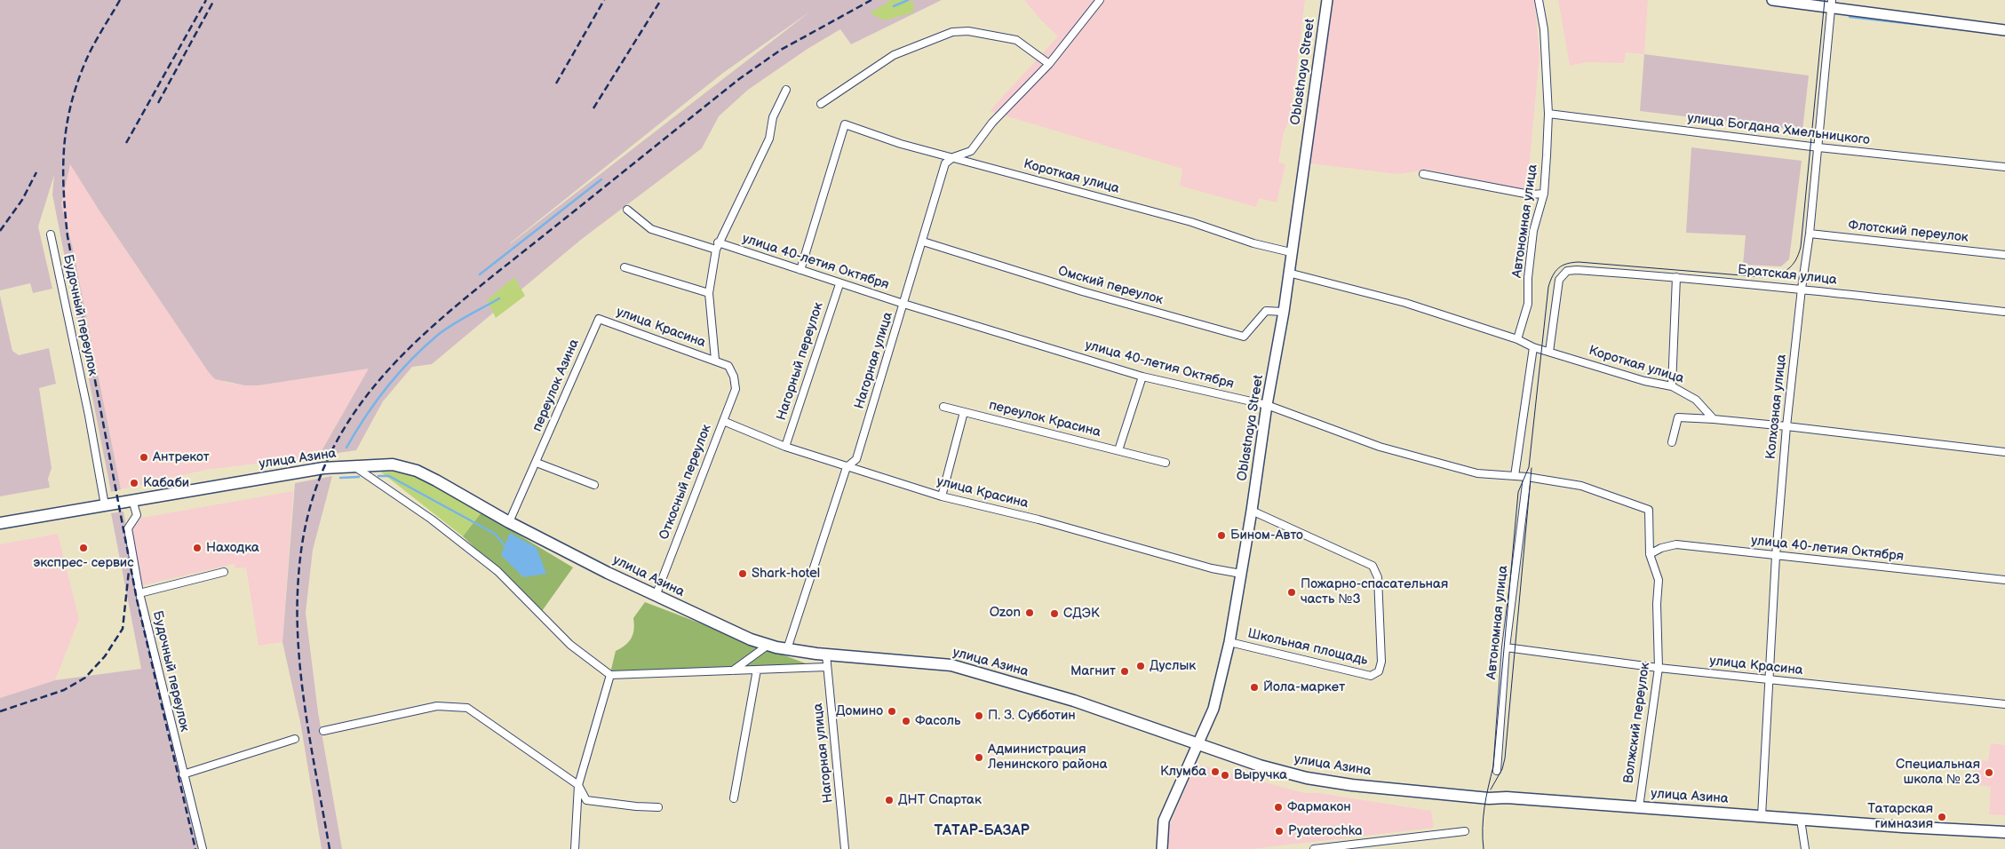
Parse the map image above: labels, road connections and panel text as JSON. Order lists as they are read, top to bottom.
{
  "streets": {
    "main road": ["Oblastnaya Street", "улица Азина"],
    "street": [
      "улица Богдана Хмельницкого",
      "Короткая улица",
      "Автономная улица",
      "Флотский переулок",
      "улица 40-летия Октября",
      "Братская улица",
      "Омский переулок",
      "Будочный переулок",
      "улица Красина",
      "Нагорная улица",
      "Нагорный переулок",
      "переулок Азина",
      "Колхозная улица",
      "переулок Красина",
      "Откосный переулок",
      "Школьная площадь",
      "Волжский переулок"
    ]
  },
  "crossings": [
    ["Oblastnaya Street", "Короткая улица"],
    ["Oblastnaya Street", "улица 40-летия Октября"],
    ["Oblastnaya Street", "Омский переулок"],
    ["Oblastnaya Street", "улица Красина"],
    ["Oblastnaya Street", "улица Азина"],
    ["Oblastnaya Street", "Школьная площадь"],
    ["улица Богдана Хмельницкого", "Автономная улица"],
    ["улица Богдана Хмельницкого", "Колхозная улица"],
    ["Короткая улица", "Автономная улица"],
    ["Короткая улица", "улица 40-летия Октября"],
    ["Короткая улица", "Братская улица"],
    ["Короткая улица", "Нагорная улица"],
    ["Автономная улица", "улица 40-летия Октября"],
    ["Автономная улица", "улица Красина"],
    ["Флотский переулок", "Колхозная улица"],
    ["улица 40-летия Октября", "Нагорная улица"],
    ["улица 40-летия Октября", "Нагорный переулок"],
    ["улица 40-летия Октября", "Колхозная улица"],
    ["улица 40-летия Октября", "Волжский переулок"],
    ["Братская улица", "Колхозная улица"],
    ["Омский переулок", "Нагорная улица"],
    ["Будочный переулок", "улица Азина"],
    ["улица Красина", "Нагорная улица"],
    ["улица Красина", "Нагорный переулок"],
    ["улица Красина", "переулок Азина"],
    ["улица Красина", "Колхозная улица"],
    ["улица Красина", "Откосный переулок"],
    ["улица Красина", "Волжский переулок"],
    ["Нагорная улица", "улица Азина"],
    ["переулок Азина", "улица Азина"],
    ["Колхозная улица", "улица Азина"],
    ["улица Азина", "Откосный переулок"],
    ["улица Азина", "Волжский переулок"]
  ],
  "districts": ["ТАТАР-БАЗАР"],
  "places": [
    "Антрекот",
    "Кабаби",
    "Бином-Авто",
    "экспрес- сервис",
    "Находка",
    "Shark-hotel",
    "Пожарно-спасательная часть №3",
    "Ozon",
    "СДЭК",
    "Дуслык",
    "Магнит",
    "Йола-маркет",
    "Домино",
    "П. З. Субботин",
    "Фасоль",
    "Администрация Ленинского района",
    "Клумба",
    "Специальная школа № 23",
    "Выручка",
    "ДНТ Спартак",
    "Фармакон",
    "Татарская гимназия",
    "Pyaterochka"
  ]
}
